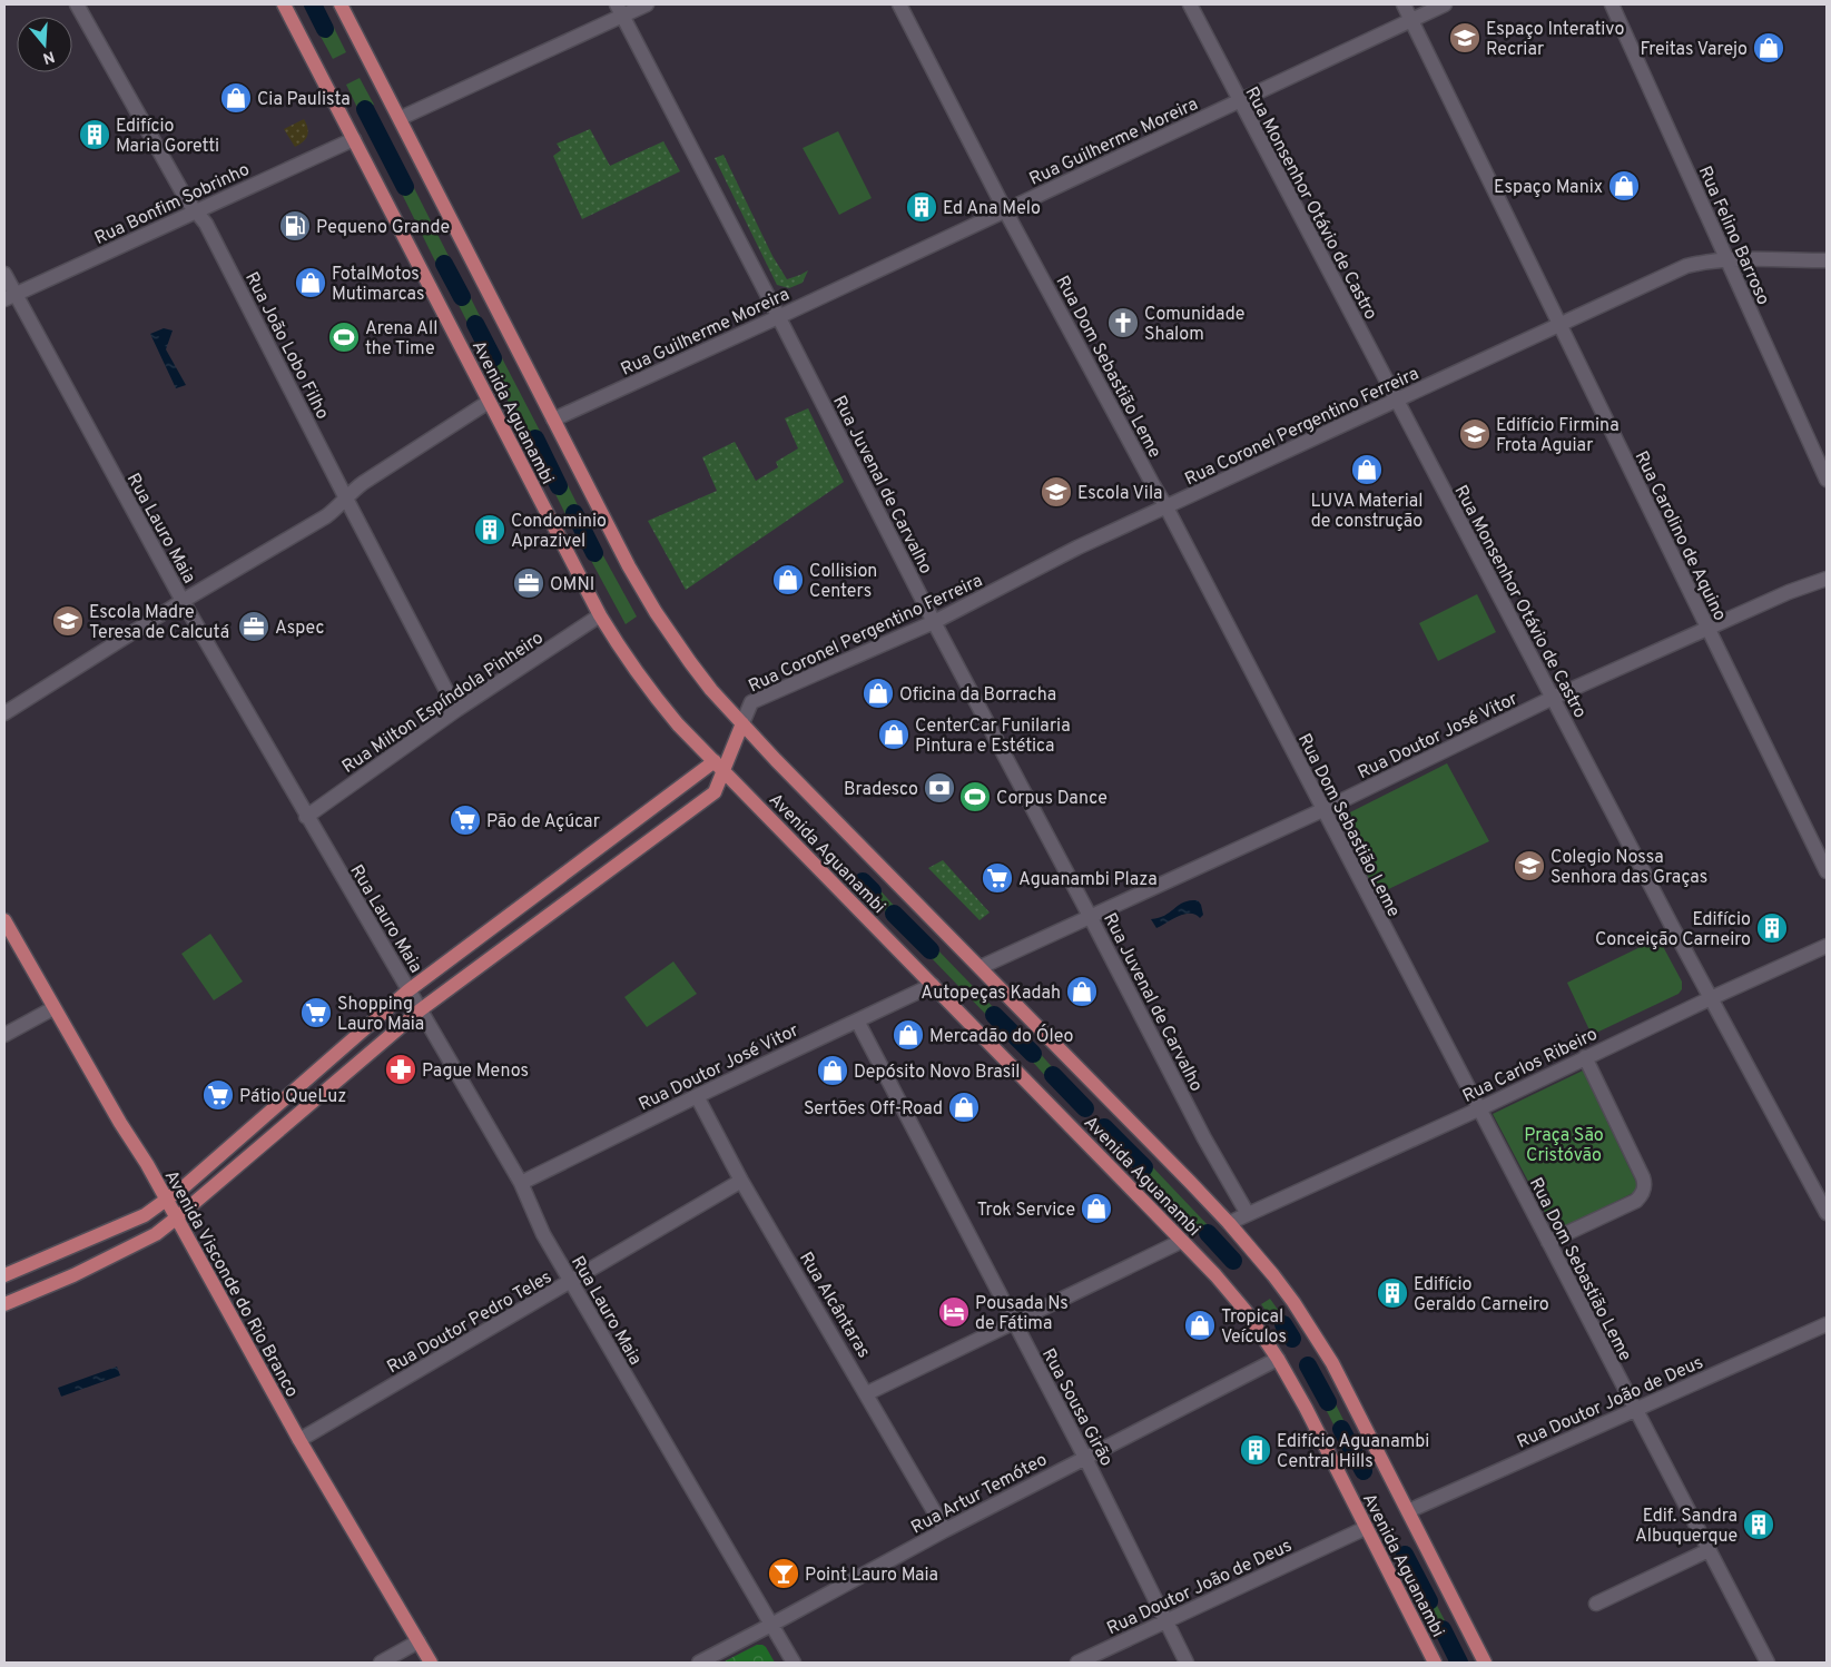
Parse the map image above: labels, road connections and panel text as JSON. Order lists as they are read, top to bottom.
{
  "streets": {
    "main road": ["Avenida Aguanambi", "Rua Coronel Pergentino Ferreira", "Avenida Visconde do Rio Branco"],
    "street": [
      "Rua Guilherme Moreira",
      "Rua Bonfim Sobrinho",
      "Rua Monsenhor Otávio de Castro",
      "Rua Felino Barroso",
      "Rua João Lobo Filho",
      "Rua Dom Sebastião Leme",
      "Rua Juvenal de Carvalho",
      "Rua Lauro Maia",
      "Rua Carolino de Aquino",
      "Rua Milton Espíndola Pinheiro",
      "Rua Doutor José Vitor",
      "Rua Carlos Ribeiro",
      "Rua Alcântaras",
      "Rua Doutor Pedro Teles",
      "Rua Doutor João de Deus",
      "Rua Sousa Girão",
      "Rua Artur Temóteo"
    ]
  },
  "crossings": [
    ["Rua Guilherme Moreira", "Rua Monsenhor Otávio de Castro"],
    ["Rua Guilherme Moreira", "Rua Dom Sebastião Leme"],
    ["Rua Guilherme Moreira", "Avenida Aguanambi"],
    ["Rua Guilherme Moreira", "Rua Juvenal de Carvalho"],
    ["Rua Guilherme Moreira", "Rua Carolino de Aquino"],
    ["Rua Bonfim Sobrinho", "Rua João Lobo Filho"],
    ["Rua Bonfim Sobrinho", "Avenida Aguanambi"],
    ["Rua Bonfim Sobrinho", "Rua Lauro Maia"],
    ["Rua Monsenhor Otávio de Castro", "Rua Coronel Pergentino Ferreira"],
    ["Rua Monsenhor Otávio de Castro", "Rua Doutor José Vitor"],
    ["Rua Monsenhor Otávio de Castro", "Rua Carlos Ribeiro"],
    ["Rua Felino Barroso", "Rua Coronel Pergentino Ferreira"],
    ["Rua João Lobo Filho", "Rua Milton Espíndola Pinheiro"],
    ["Rua Dom Sebastião Leme", "Rua Coronel Pergentino Ferreira"],
    ["Rua Dom Sebastião Leme", "Rua Doutor José Vitor"],
    ["Rua Dom Sebastião Leme", "Rua Carlos Ribeiro"],
    ["Rua Dom Sebastião Leme", "Rua Doutor João de Deus"],
    ["Avenida Aguanambi", "Rua Coronel Pergentino Ferreira"],
    ["Avenida Aguanambi", "Rua Milton Espíndola Pinheiro"],
    ["Avenida Aguanambi", "Rua Doutor José Vitor"],
    ["Avenida Aguanambi", "Rua Carlos Ribeiro"],
    ["Avenida Aguanambi", "Rua Doutor João de Deus"],
    ["Avenida Aguanambi", "Rua Artur Temóteo"],
    ["Rua Coronel Pergentino Ferreira", "Rua Juvenal de Carvalho"],
    ["Rua Coronel Pergentino Ferreira", "Rua Lauro Maia"],
    ["Rua Coronel Pergentino Ferreira", "Rua Carolino de Aquino"],
    ["Rua Coronel Pergentino Ferreira", "Avenida Visconde do Rio Branco"],
    ["Rua Juvenal de Carvalho", "Rua Doutor José Vitor"],
    ["Rua Juvenal de Carvalho", "Rua Carlos Ribeiro"],
    ["Rua Lauro Maia", "Rua Milton Espíndola Pinheiro"],
    ["Rua Lauro Maia", "Rua Doutor José Vitor"],
    ["Rua Lauro Maia", "Rua Doutor Pedro Teles"],
    ["Rua Lauro Maia", "Rua Artur Temóteo"],
    ["Rua Carolino de Aquino", "Rua Doutor José Vitor"],
    ["Rua Doutor José Vitor", "Rua Alcântaras"],
    ["Rua Doutor José Vitor", "Rua Sousa Girão"],
    ["Avenida Visconde do Rio Branco", "Rua Doutor Pedro Teles"],
    ["Rua Alcântaras", "Rua Doutor Pedro Teles"],
    ["Rua Alcântaras", "Rua Artur Temóteo"],
    ["Rua Doutor João de Deus", "Rua Sousa Girão"],
    ["Rua Sousa Girão", "Rua Artur Temóteo"]
  ],
  "parks": ["Praça São Cristóvão"],
  "places": {
    "school or university": [
      "Espaço Interativo Recriar",
      "Edifício Firmina Frota Aguiar",
      "Escola Vila",
      "Escola Madre Teresa de Calcutá",
      "Colegio Nossa Senhora das Graças"
    ],
    "shop": [
      "Freitas Varejo",
      "Cia Paulista",
      "Espaço Manix",
      "FotalMotos Mutimarcas",
      "LUVA Material de construção",
      "Collision Centers",
      "Oficina da Borracha",
      "CenterCar Funilaria Pintura e Estética",
      "Autopeças Kadah",
      "Mercadão do Óleo",
      "Depósito Novo Brasil",
      "Sertões Off-Road",
      "Trok Service",
      "Tropical Veículos"
    ],
    "building": [
      "Edifício Maria Goretti",
      "Ed Ana Melo",
      "Condominio Aprazivel",
      "Edifício Conceição Carneiro",
      "Edifício Geraldo Carneiro",
      "Edifício Aguanambi Central Hills",
      "Edif. Sandra Albuquerque"
    ],
    "fuel station": ["Pequeno Grande"],
    "church": ["Comunidade Shalom"],
    "sports": ["Arena All the Time", "Corpus Dance"],
    "office": ["OMNI", "Aspec"],
    "bank": ["Bradesco"],
    "supermarket": [
      "Pão de Açúcar",
      "Aguanambi Plaza",
      "Shopping Lauro Maia",
      "Pátio QueLuz"
    ],
    "pharmacy": ["Pague Menos"],
    "hotel": ["Pousada Ns de Fátima"],
    "bar": ["Point Lauro Maia"]
  },
  "north": "bottom"
}
